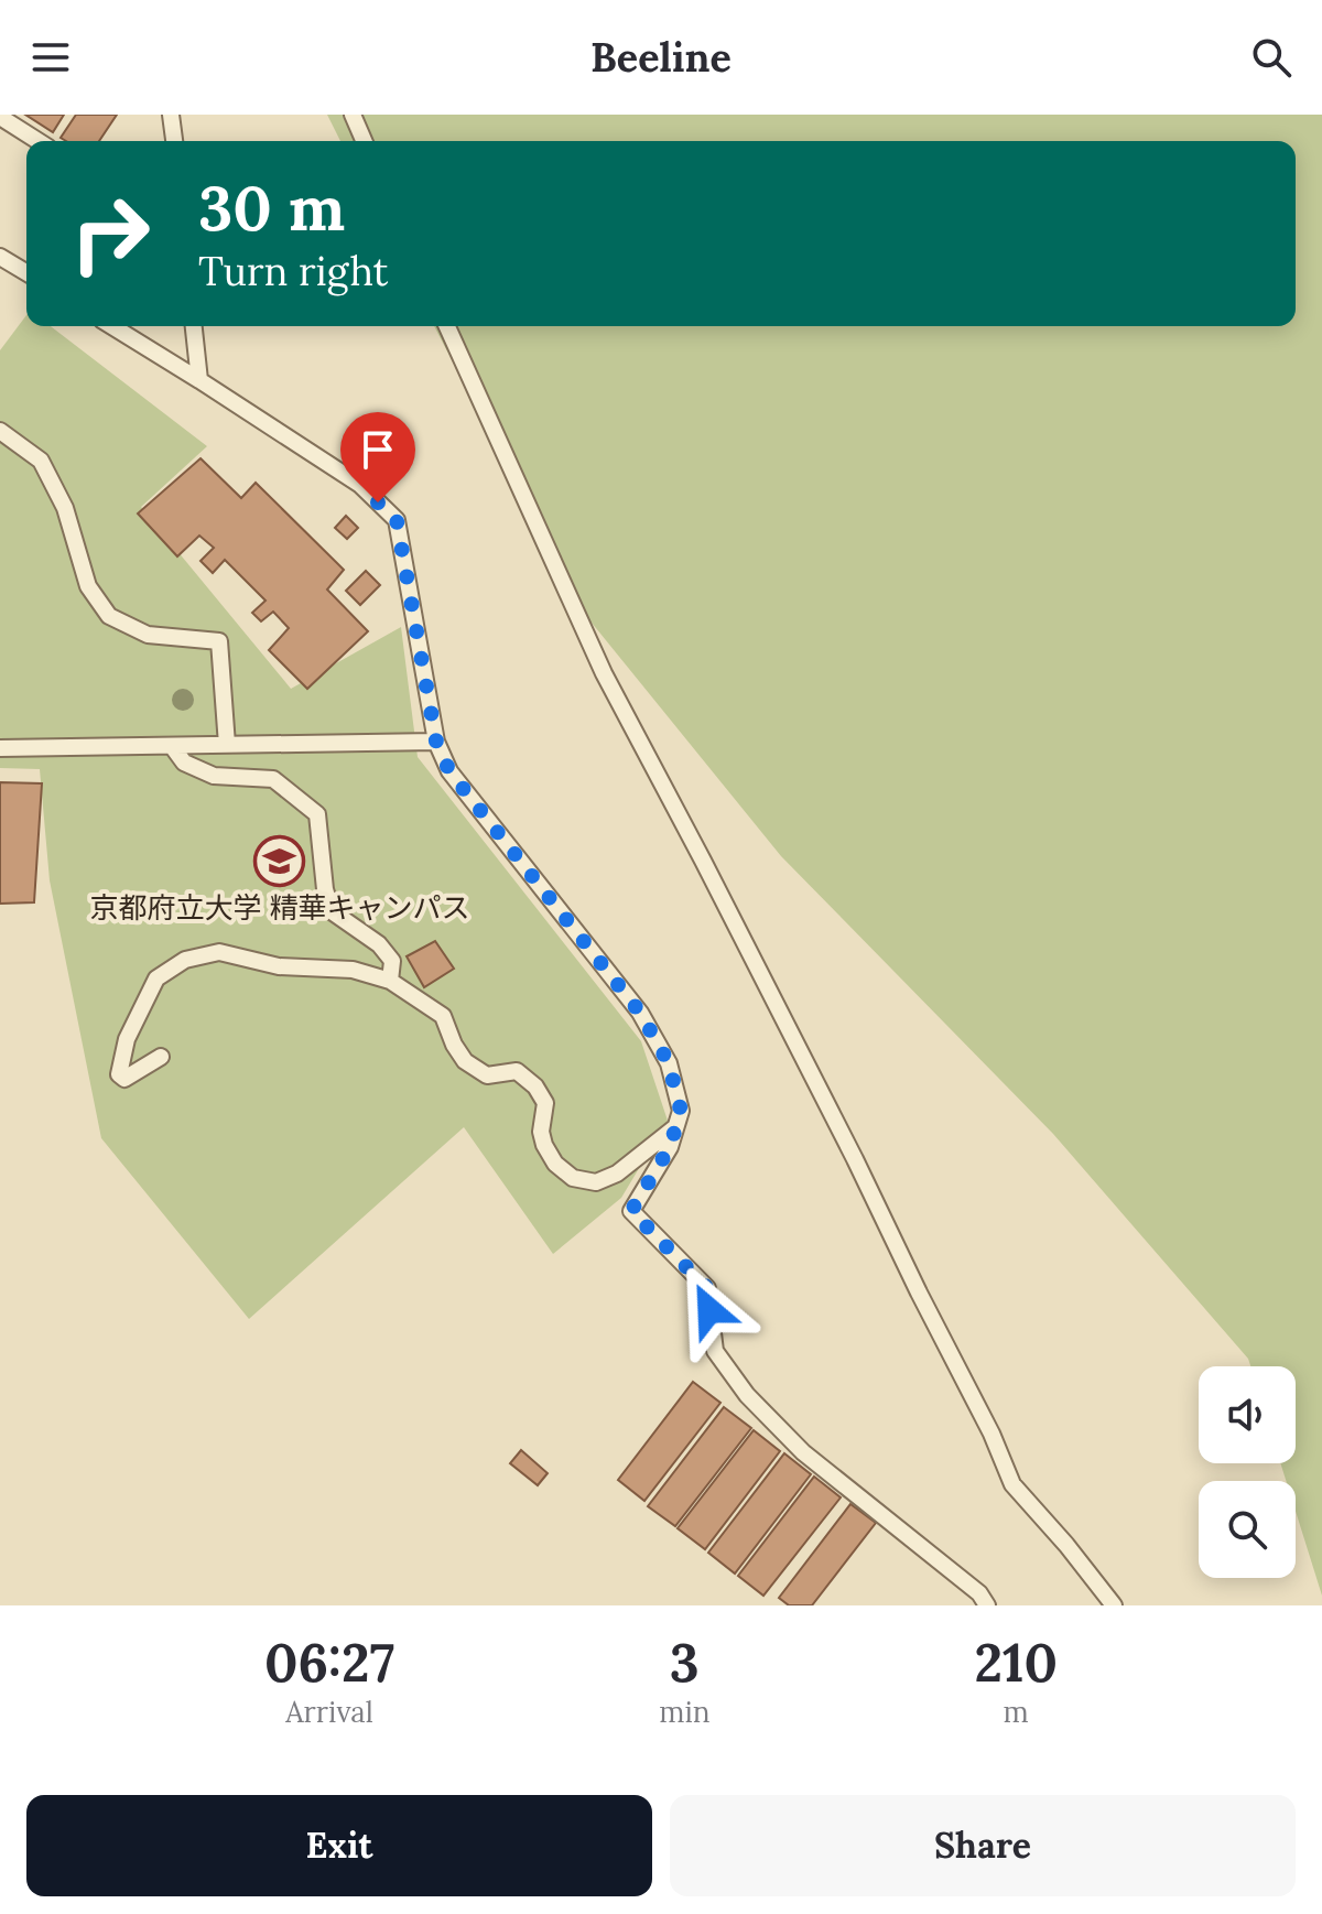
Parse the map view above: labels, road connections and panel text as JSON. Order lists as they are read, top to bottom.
{
  "places": {
    "school or university": ["京都府立大学 精華キャンパス"]
  },
  "page": {
    "header": "Beeline",
    "turn": ["30 m", "Turn right"],
    "eta": [
      "06:27",
      "Arrival",
      "3",
      "min",
      "210",
      "m"
    ],
    "buttons": ["Exit", "Share"]
  }
}
